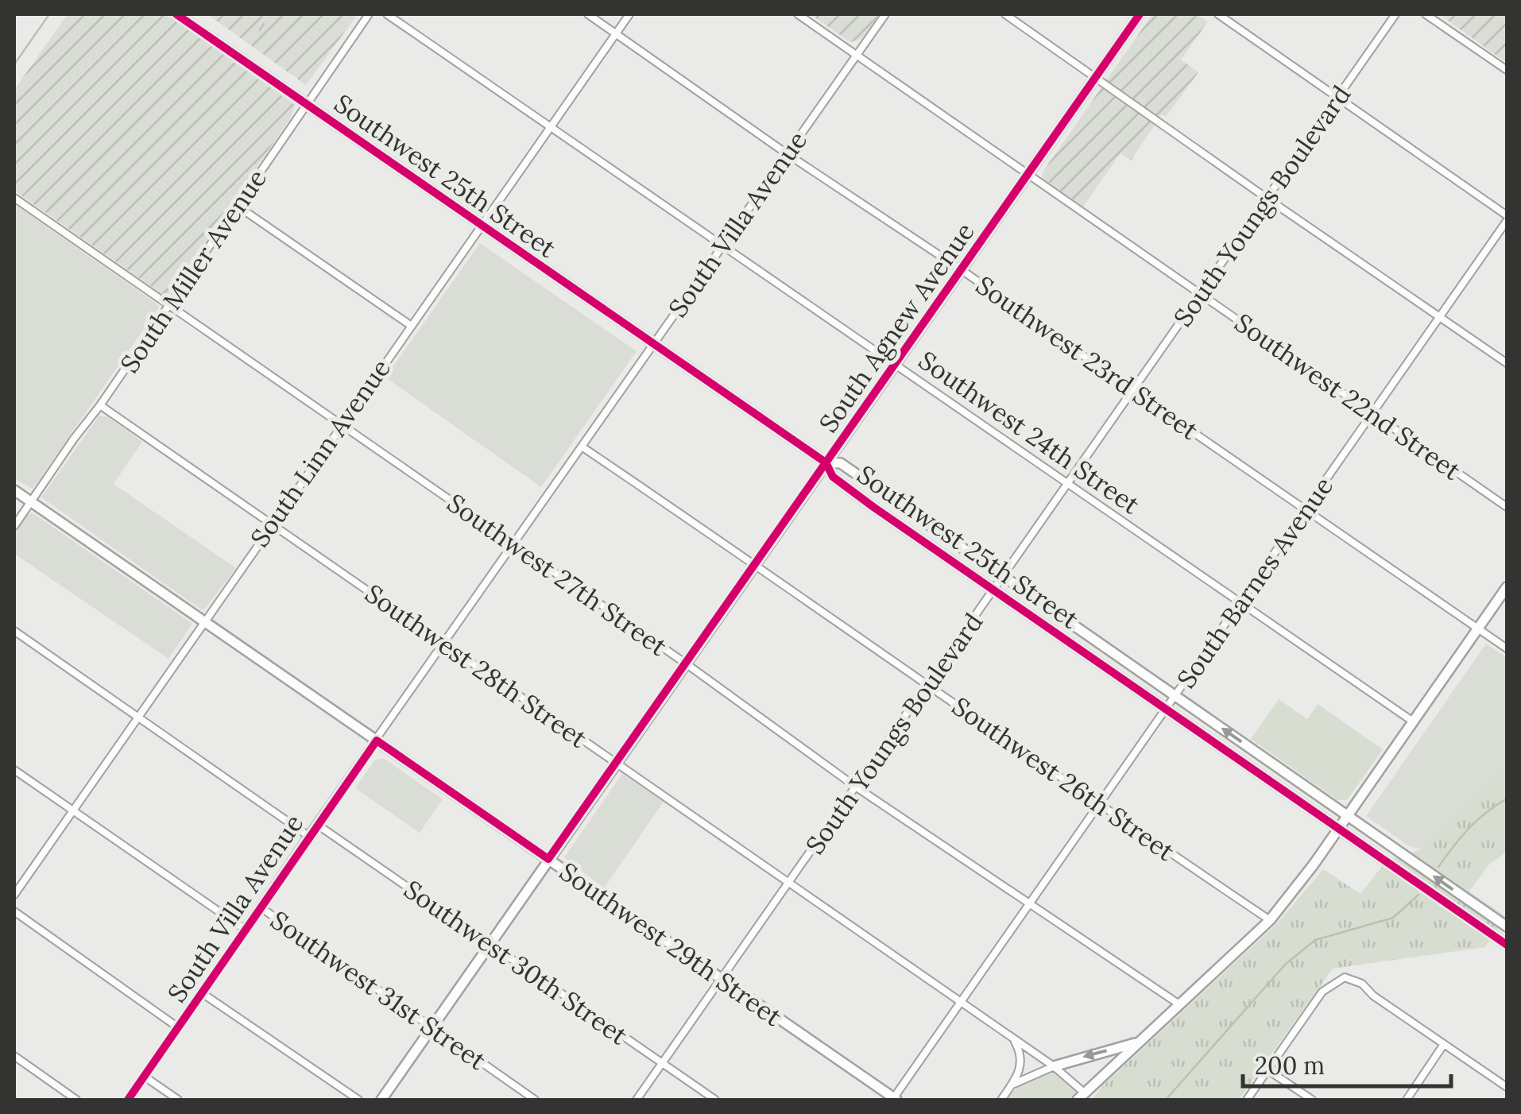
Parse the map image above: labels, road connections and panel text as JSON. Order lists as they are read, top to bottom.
{
  "streets": {
    "main road": ["Southwest 25th Street", "South Agnew Avenue", "Southwest 29th Street"],
    "street": [
      "South Youngs Boulevard",
      "South Villa Avenue",
      "South Miller Avenue",
      "Southwest 23rd Street",
      "Southwest 22nd Street",
      "Southwest 24th Street",
      "South Linn Avenue",
      "Southwest 27th Street",
      "South Barnes Avenue",
      "Southwest 28th Street",
      "Southwest 26th Street",
      "Southwest 30th Street",
      "Southwest 31st Street"
    ]
  },
  "crossings": [
    ["Southwest 25th Street", "South Youngs Boulevard"],
    ["Southwest 25th Street", "South Villa Avenue"],
    ["Southwest 25th Street", "South Miller Avenue"],
    ["Southwest 25th Street", "South Agnew Avenue"],
    ["Southwest 25th Street", "South Linn Avenue"],
    ["Southwest 25th Street", "South Barnes Avenue"],
    ["South Youngs Boulevard", "Southwest 23rd Street"],
    ["South Youngs Boulevard", "Southwest 22nd Street"],
    ["South Youngs Boulevard", "Southwest 24th Street"],
    ["South Youngs Boulevard", "Southwest 27th Street"],
    ["South Youngs Boulevard", "Southwest 28th Street"],
    ["South Youngs Boulevard", "Southwest 26th Street"],
    ["South Youngs Boulevard", "Southwest 29th Street"],
    ["South Youngs Boulevard", "Southwest 30th Street"],
    ["South Villa Avenue", "Southwest 23rd Street"],
    ["South Villa Avenue", "Southwest 22nd Street"],
    ["South Villa Avenue", "Southwest 24th Street"],
    ["South Villa Avenue", "Southwest 27th Street"],
    ["South Villa Avenue", "Southwest 28th Street"],
    ["South Villa Avenue", "Southwest 26th Street"],
    ["South Villa Avenue", "Southwest 29th Street"],
    ["South Villa Avenue", "Southwest 30th Street"],
    ["South Villa Avenue", "Southwest 31st Street"],
    ["South Miller Avenue", "Southwest 27th Street"],
    ["South Miller Avenue", "Southwest 28th Street"],
    ["South Miller Avenue", "Southwest 29th Street"],
    ["South Agnew Avenue", "Southwest 23rd Street"],
    ["South Agnew Avenue", "Southwest 22nd Street"],
    ["South Agnew Avenue", "Southwest 24th Street"],
    ["South Agnew Avenue", "Southwest 27th Street"],
    ["South Agnew Avenue", "Southwest 28th Street"],
    ["South Agnew Avenue", "Southwest 26th Street"],
    ["South Agnew Avenue", "Southwest 29th Street"],
    ["South Agnew Avenue", "Southwest 30th Street"],
    ["South Agnew Avenue", "Southwest 31st Street"],
    ["Southwest 23rd Street", "South Linn Avenue"],
    ["Southwest 23rd Street", "South Barnes Avenue"],
    ["Southwest 22nd Street", "South Barnes Avenue"],
    ["Southwest 24th Street", "South Linn Avenue"],
    ["Southwest 24th Street", "South Barnes Avenue"],
    ["South Linn Avenue", "Southwest 27th Street"],
    ["South Linn Avenue", "Southwest 28th Street"],
    ["South Linn Avenue", "Southwest 29th Street"],
    ["South Linn Avenue", "Southwest 31st Street"],
    ["Southwest 27th Street", "South Barnes Avenue"],
    ["South Barnes Avenue", "Southwest 28th Street"],
    ["South Barnes Avenue", "Southwest 26th Street"],
    ["South Barnes Avenue", "Southwest 29th Street"]
  ],
  "scale_bar": "200 m"
}
